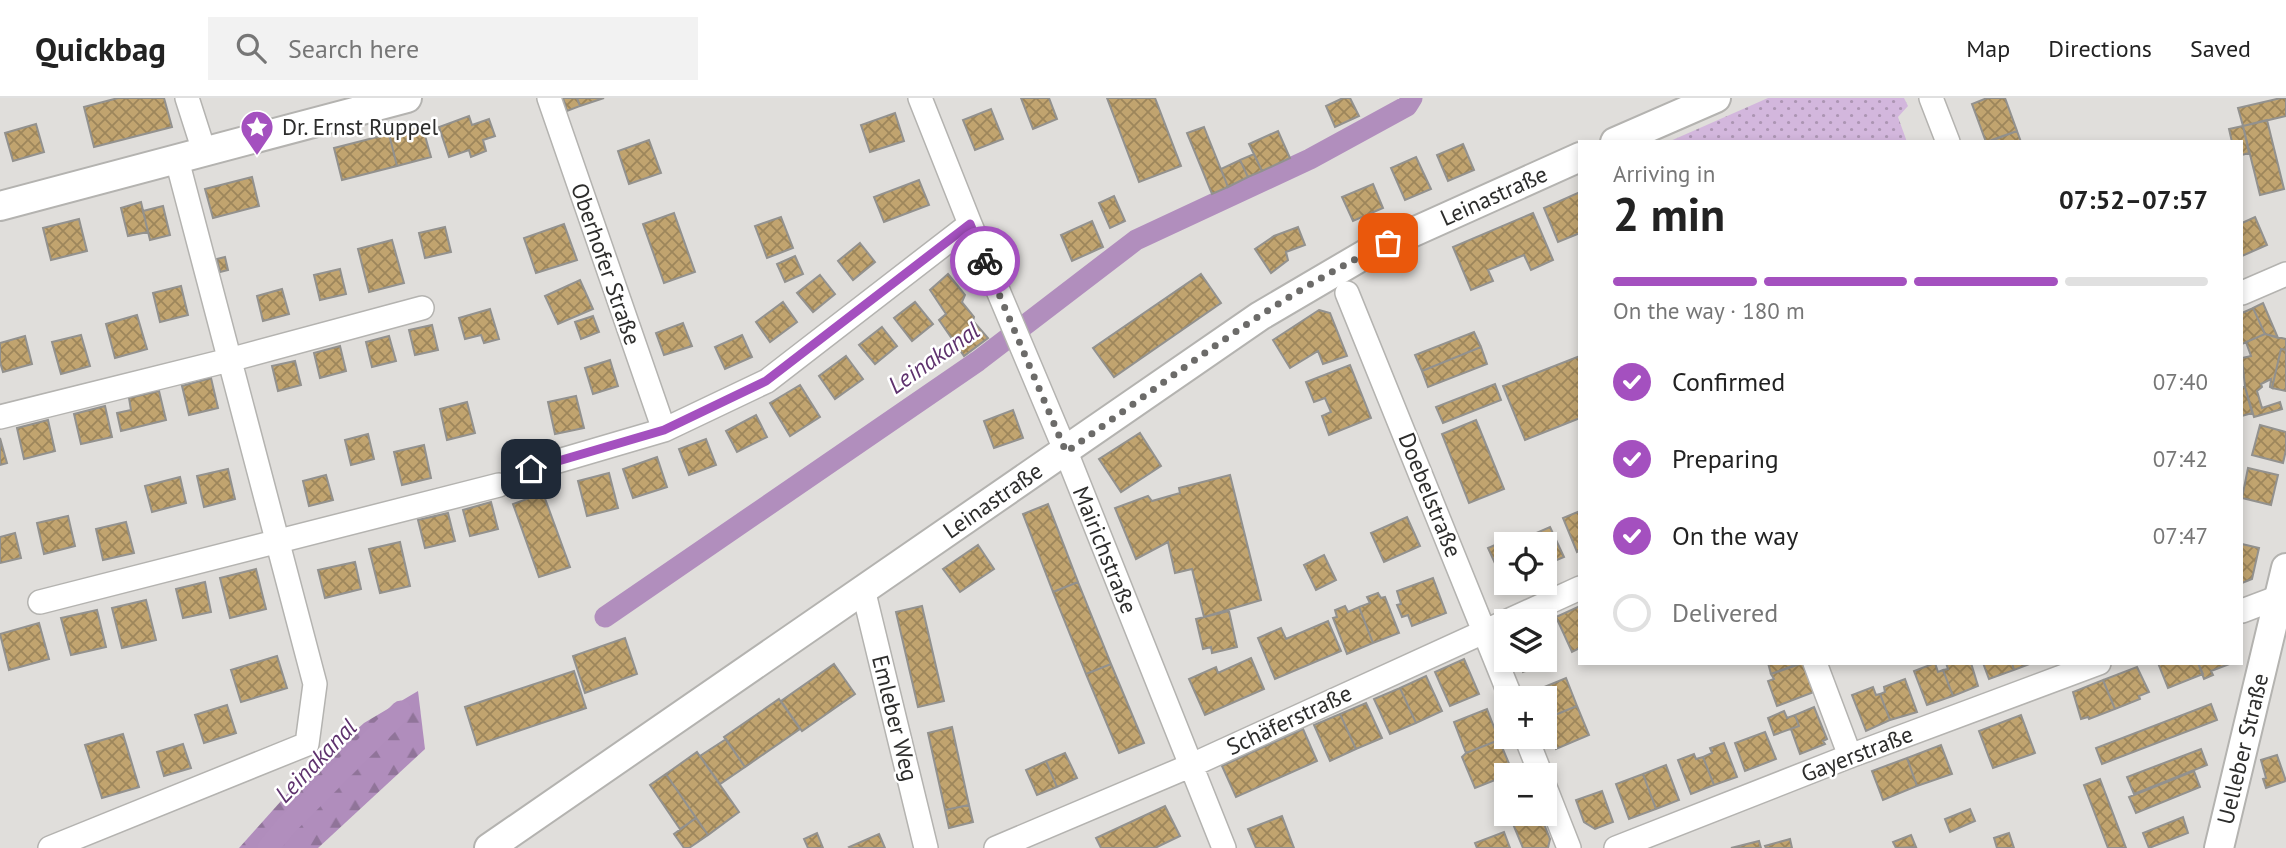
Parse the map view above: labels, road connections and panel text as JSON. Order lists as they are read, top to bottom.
{
  "streets": {
    "street": [
      "Leinastraße",
      "Oberhofer Straße",
      "Doebelstraße",
      "Mairichstraße",
      "Emleber Weg",
      "Schäferstraße",
      "Uelleber Straße",
      "Gayerstraße"
    ]
  },
  "crossings": [
    ["Leinastraße", "Mairichstraße"],
    ["Leinastraße", "Emleber Weg"],
    ["Doebelstraße", "Schäferstraße"],
    ["Mairichstraße", "Schäferstraße"]
  ],
  "water": ["Leinakanal"],
  "places": {
    "place": ["Dr. Ernst Ruppel"]
  },
  "page": {
    "header": "Quickbag",
    "search": "Search here",
    "nav": ["Map", "Directions", "Saved"],
    "heading": ["2 min", "Arriving in", "07:52–07:57"],
    "bar": "On the way · 180 m",
    "list": [
      ["Confirmed", "07:40"],
      ["Preparing", "07:42"],
      ["On the way", "07:47"],
      "Delivered"
    ],
    "map_buttons": ["+", "−"]
  }
}
